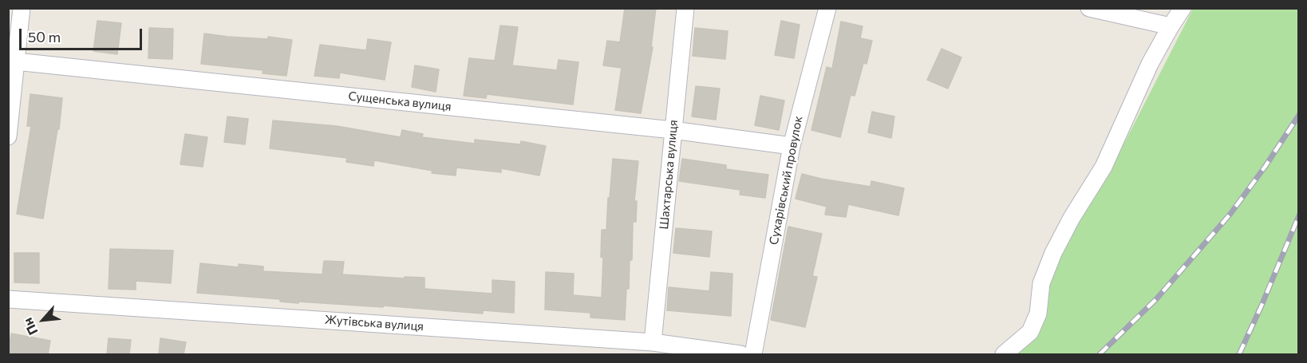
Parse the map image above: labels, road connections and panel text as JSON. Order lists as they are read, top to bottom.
{
  "streets": {
    "street": [
      "Сущенська вулиця",
      "Шахтарська вулиця",
      "Сухарівський провулок",
      "Жутівська вулиця"
    ]
  },
  "crossings": [
    ["Сущенська вулиця", "Шахтарська вулиця"],
    ["Сущенська вулиця", "Сухарівський провулок"],
    ["Шахтарська вулиця", "Жутівська вулиця"]
  ],
  "scale_bar": "50 m",
  "north": "bottom left"
}
